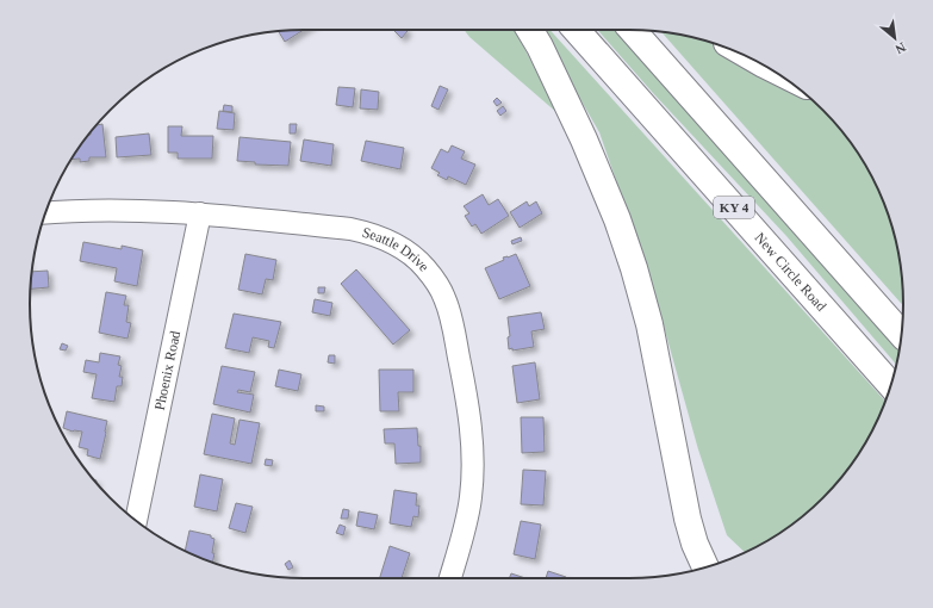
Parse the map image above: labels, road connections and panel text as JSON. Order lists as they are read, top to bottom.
{
  "streets": {
    "highway": ["KY 4", "New Circle Road"],
    "street": ["Seattle Drive", "Phoenix Road"]
  },
  "crossings": [
    ["Seattle Drive", "Phoenix Road"]
  ],
  "north": "bottom right"
}
